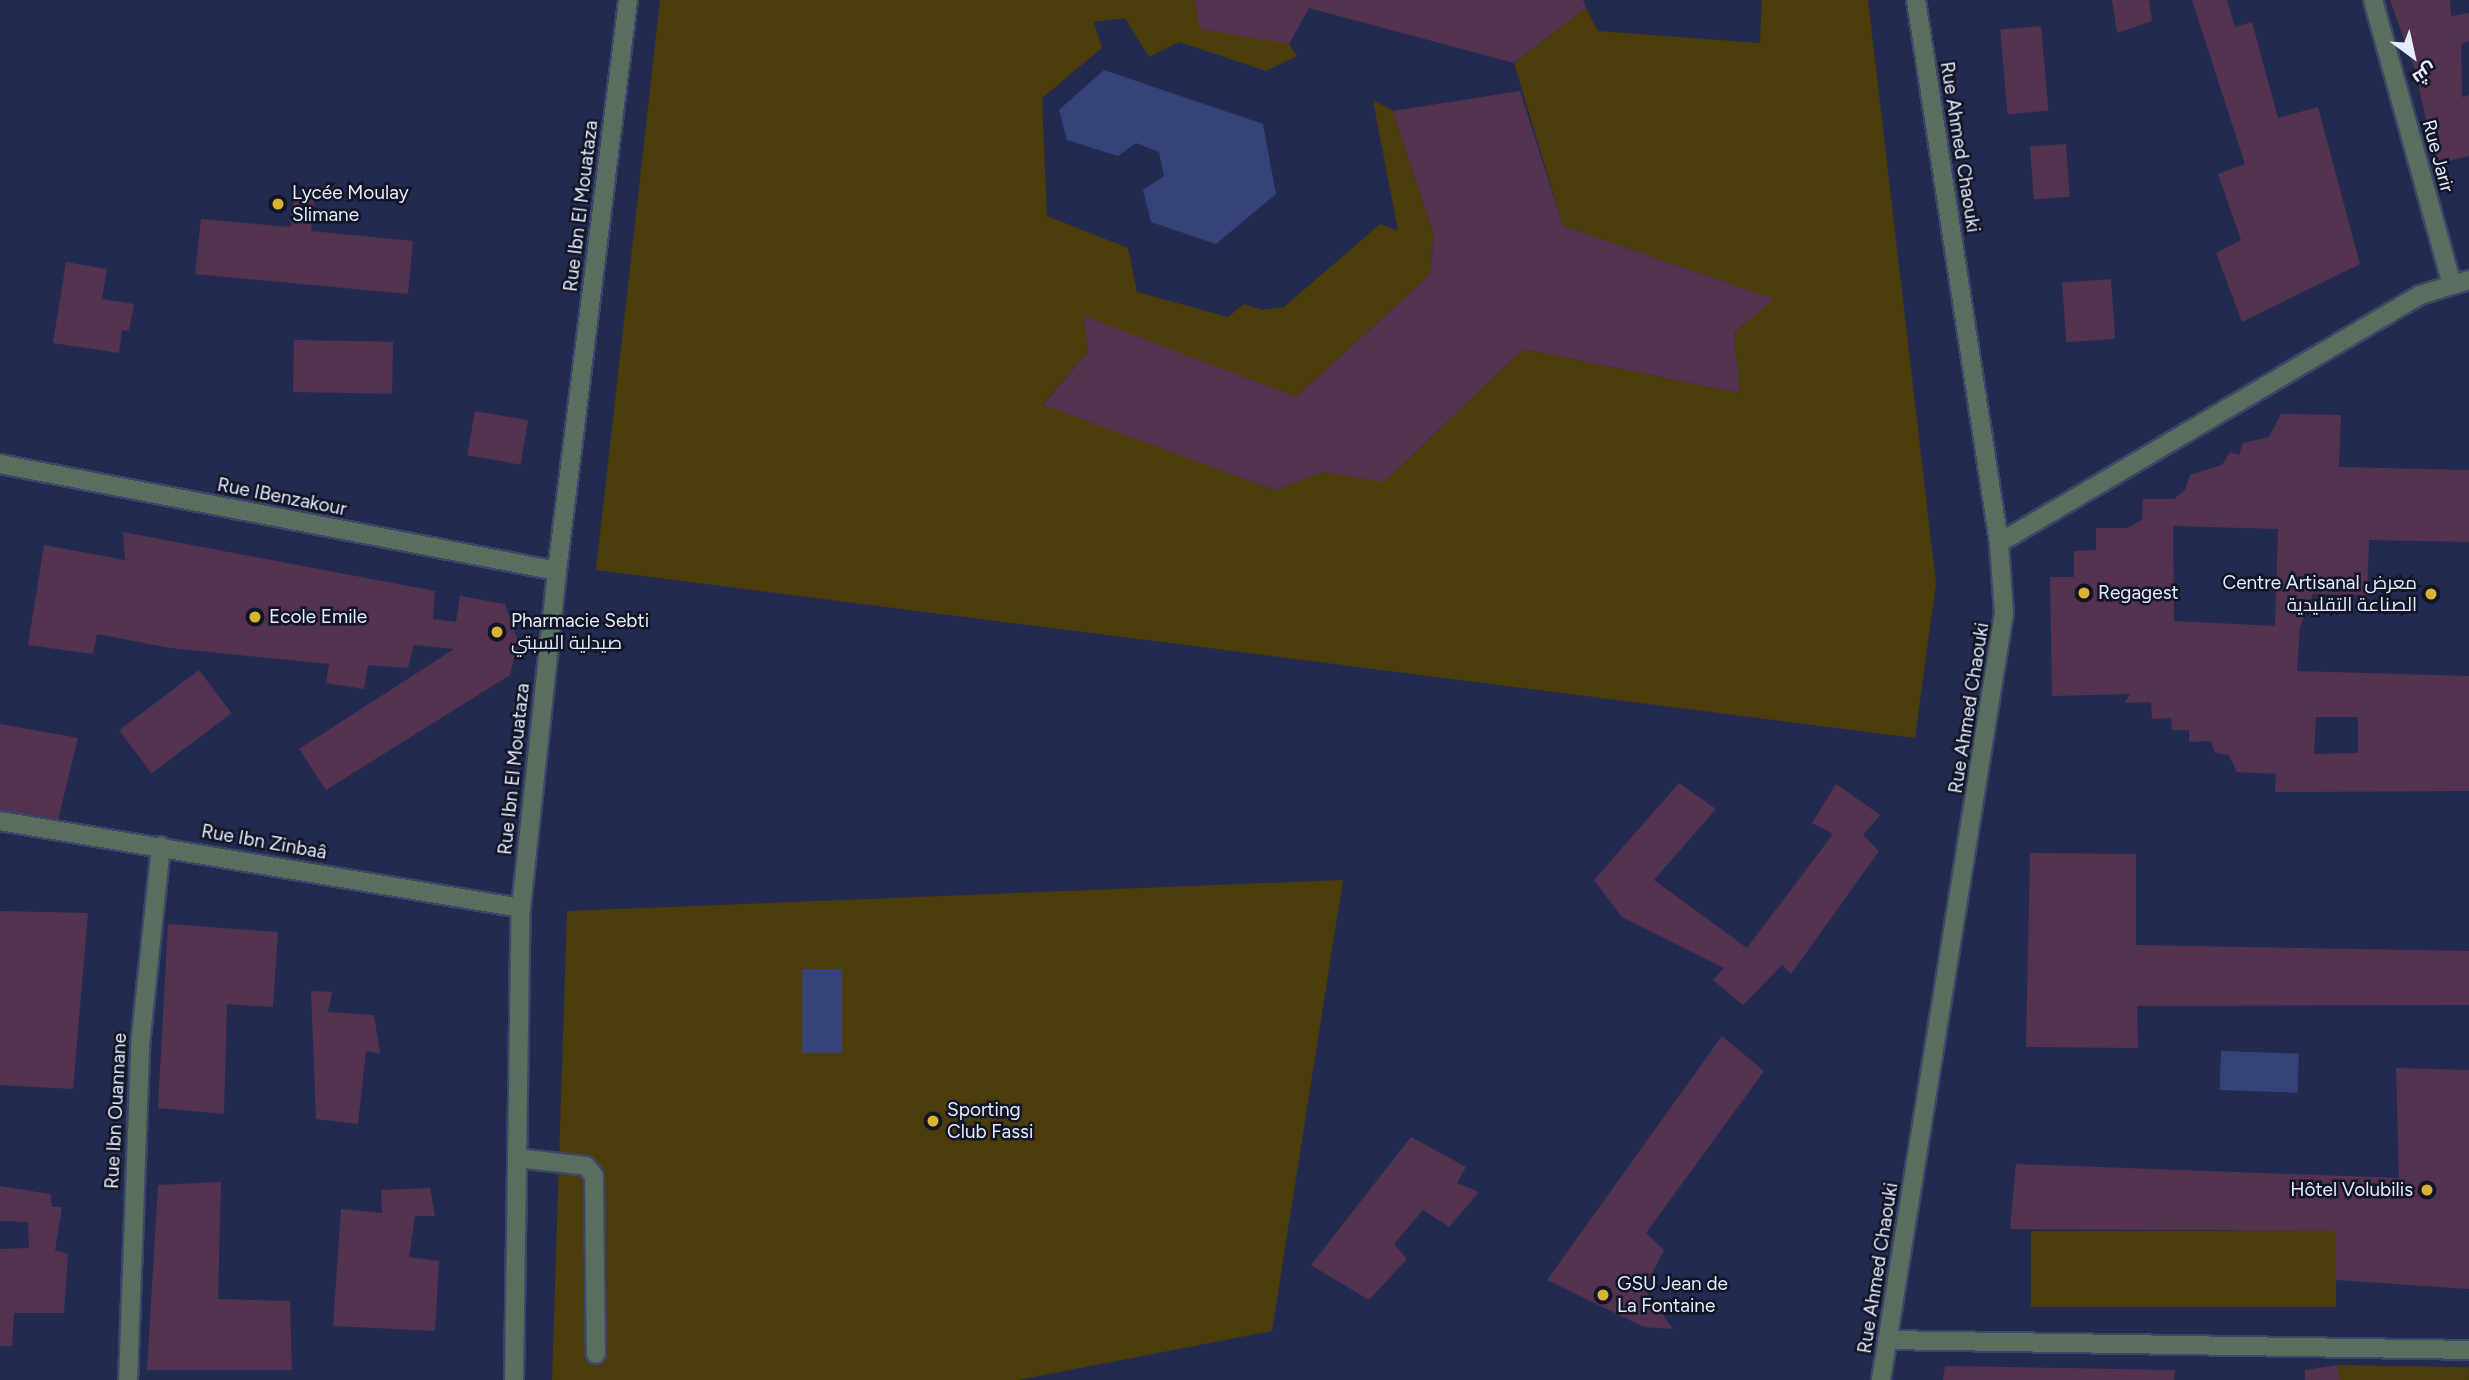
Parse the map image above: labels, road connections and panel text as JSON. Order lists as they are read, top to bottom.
{
  "streets": {
    "street": [
      "Rue Ahmed Chaouki",
      "Rue Jarir",
      "Rue Ibn El Mouataza",
      "Rue IBenzakour",
      "Rue Ibn Zinbaâ",
      "Rue Ibn Ouannane"
    ]
  },
  "crossings": [
    ["Rue Ibn El Mouataza", "Rue IBenzakour"],
    ["Rue Ibn El Mouataza", "Rue Ibn Zinbaâ"],
    ["Rue Ibn Zinbaâ", "Rue Ibn Ouannane"]
  ],
  "places": [
    "Lycée Moulay Slimane",
    "Regagest",
    "Centre Artisanal معرض الصناعة التقليدية",
    "Ecole Emile",
    "Pharmacie Sebti صيدلية السبتي",
    "Sporting Club Fassi",
    "Hôtel Volubilis",
    "GSU Jean de La Fontaine"
  ],
  "north": "bottom right"
}
